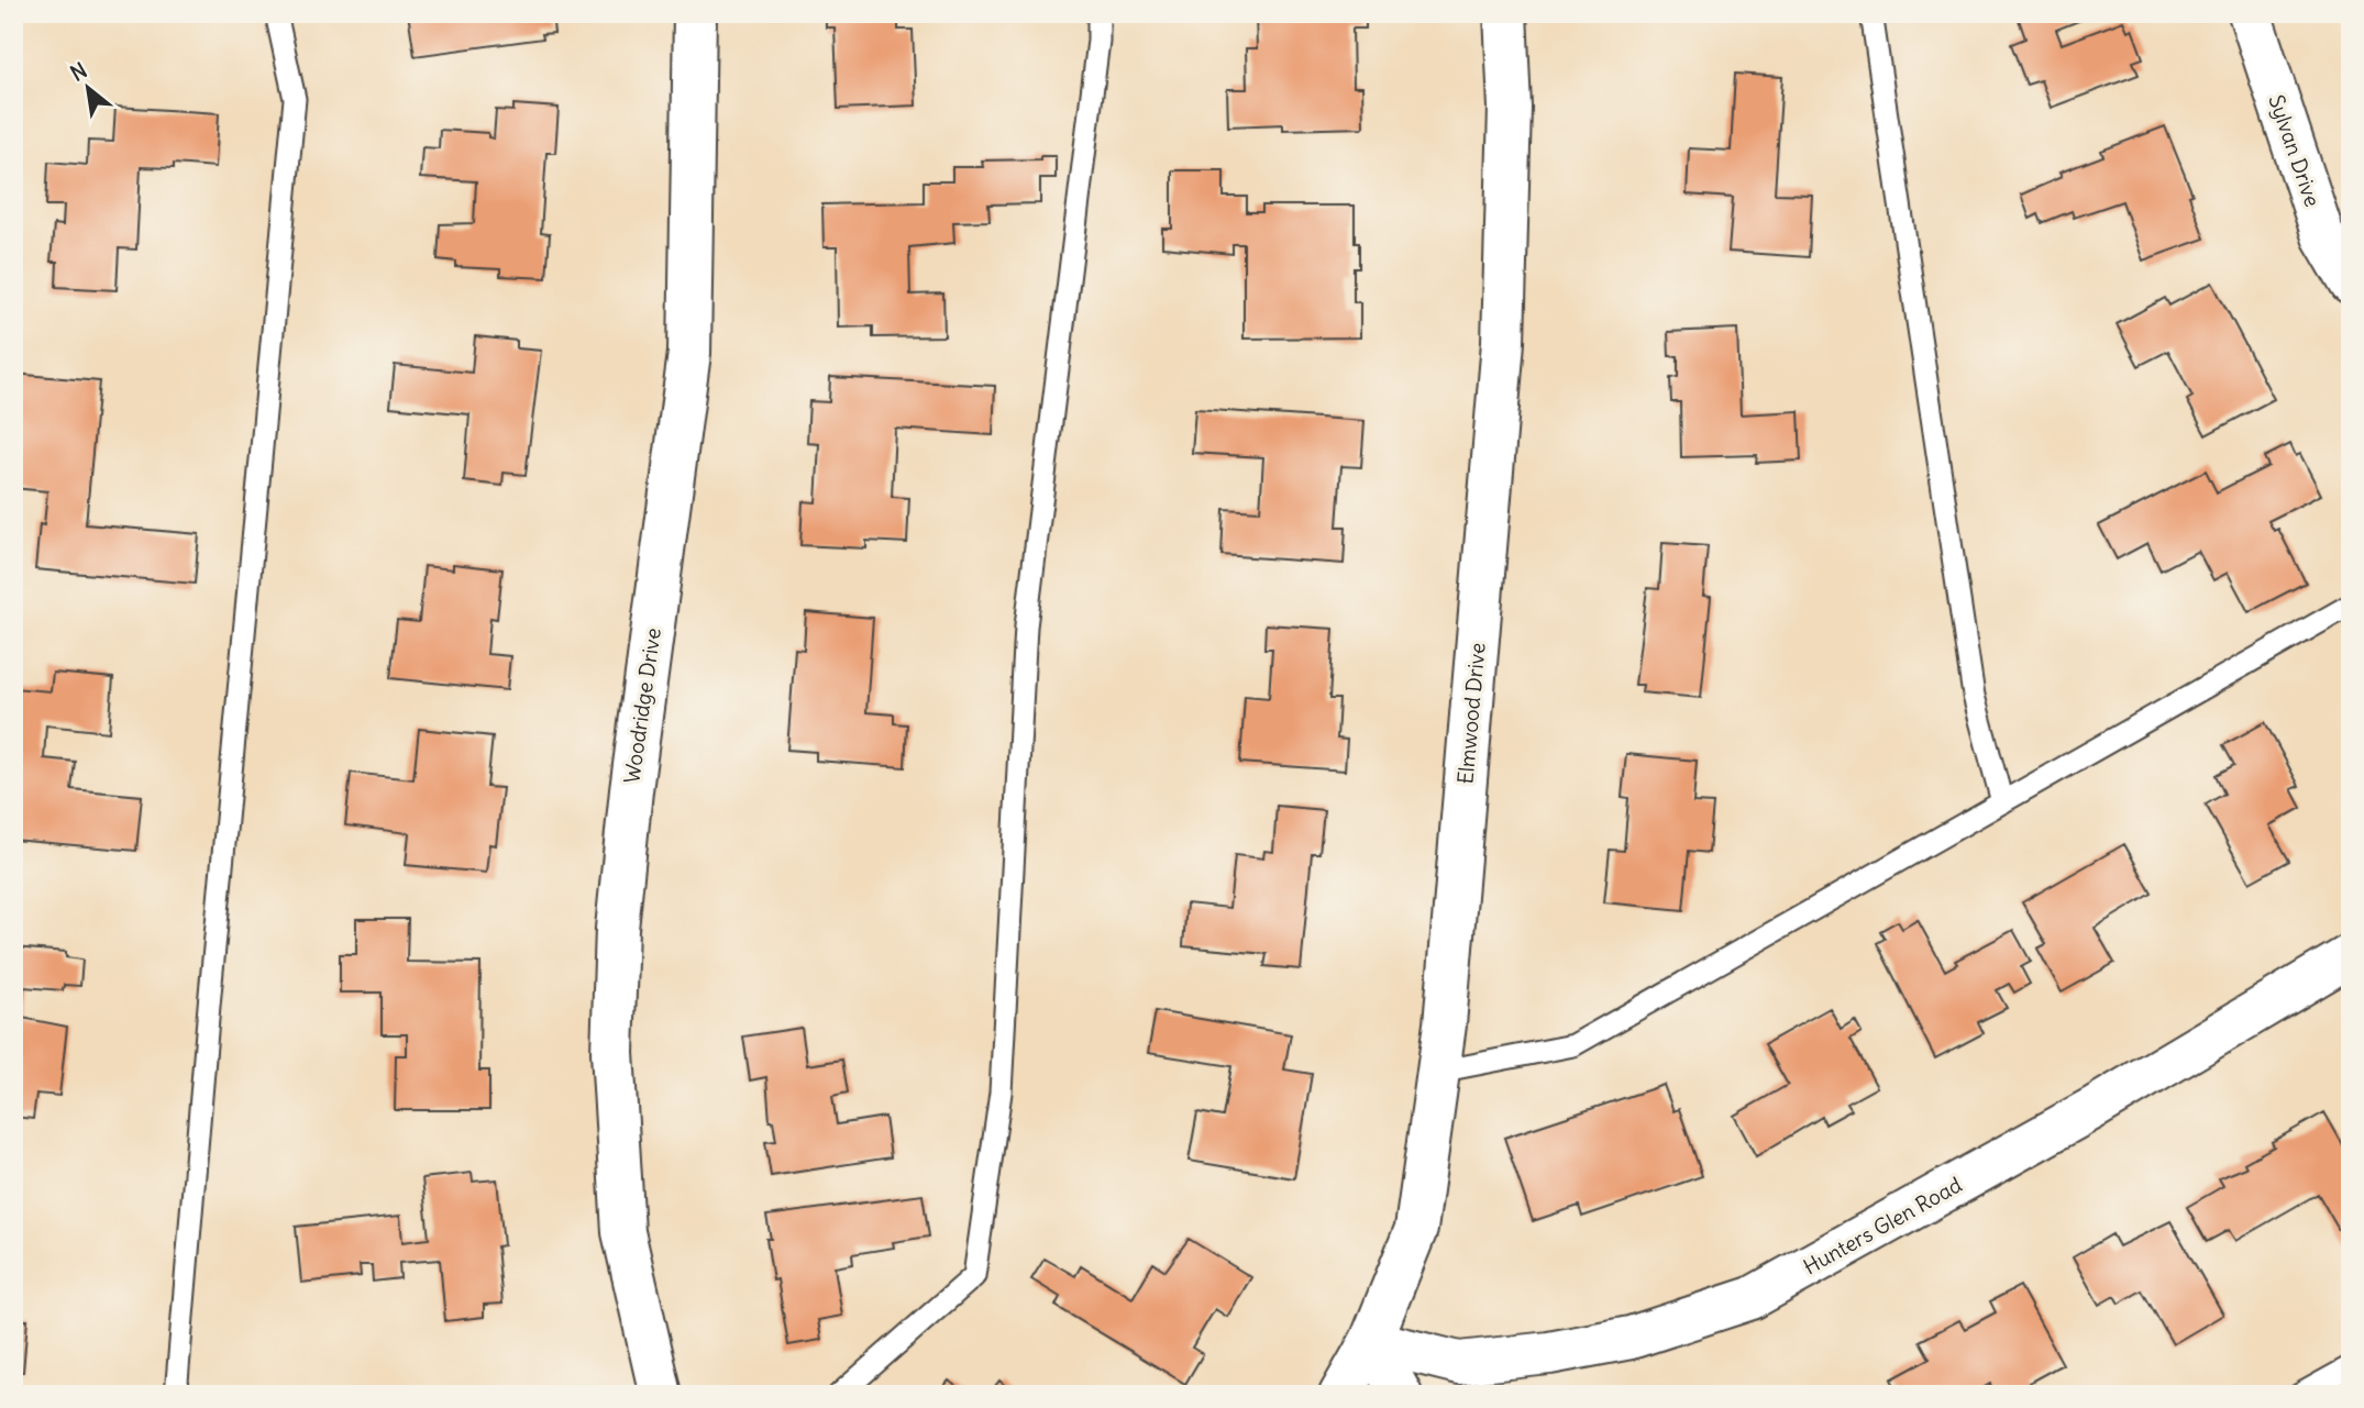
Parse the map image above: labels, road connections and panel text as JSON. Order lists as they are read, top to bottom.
{
  "streets": {
    "street": [
      "Sylvan Drive",
      "Woodridge Drive",
      "Elmwood Drive",
      "Hunters Glen Road"
    ]
  },
  "crossings": [
    ["Elmwood Drive", "Hunters Glen Road"]
  ],
  "north": "top left"
}
